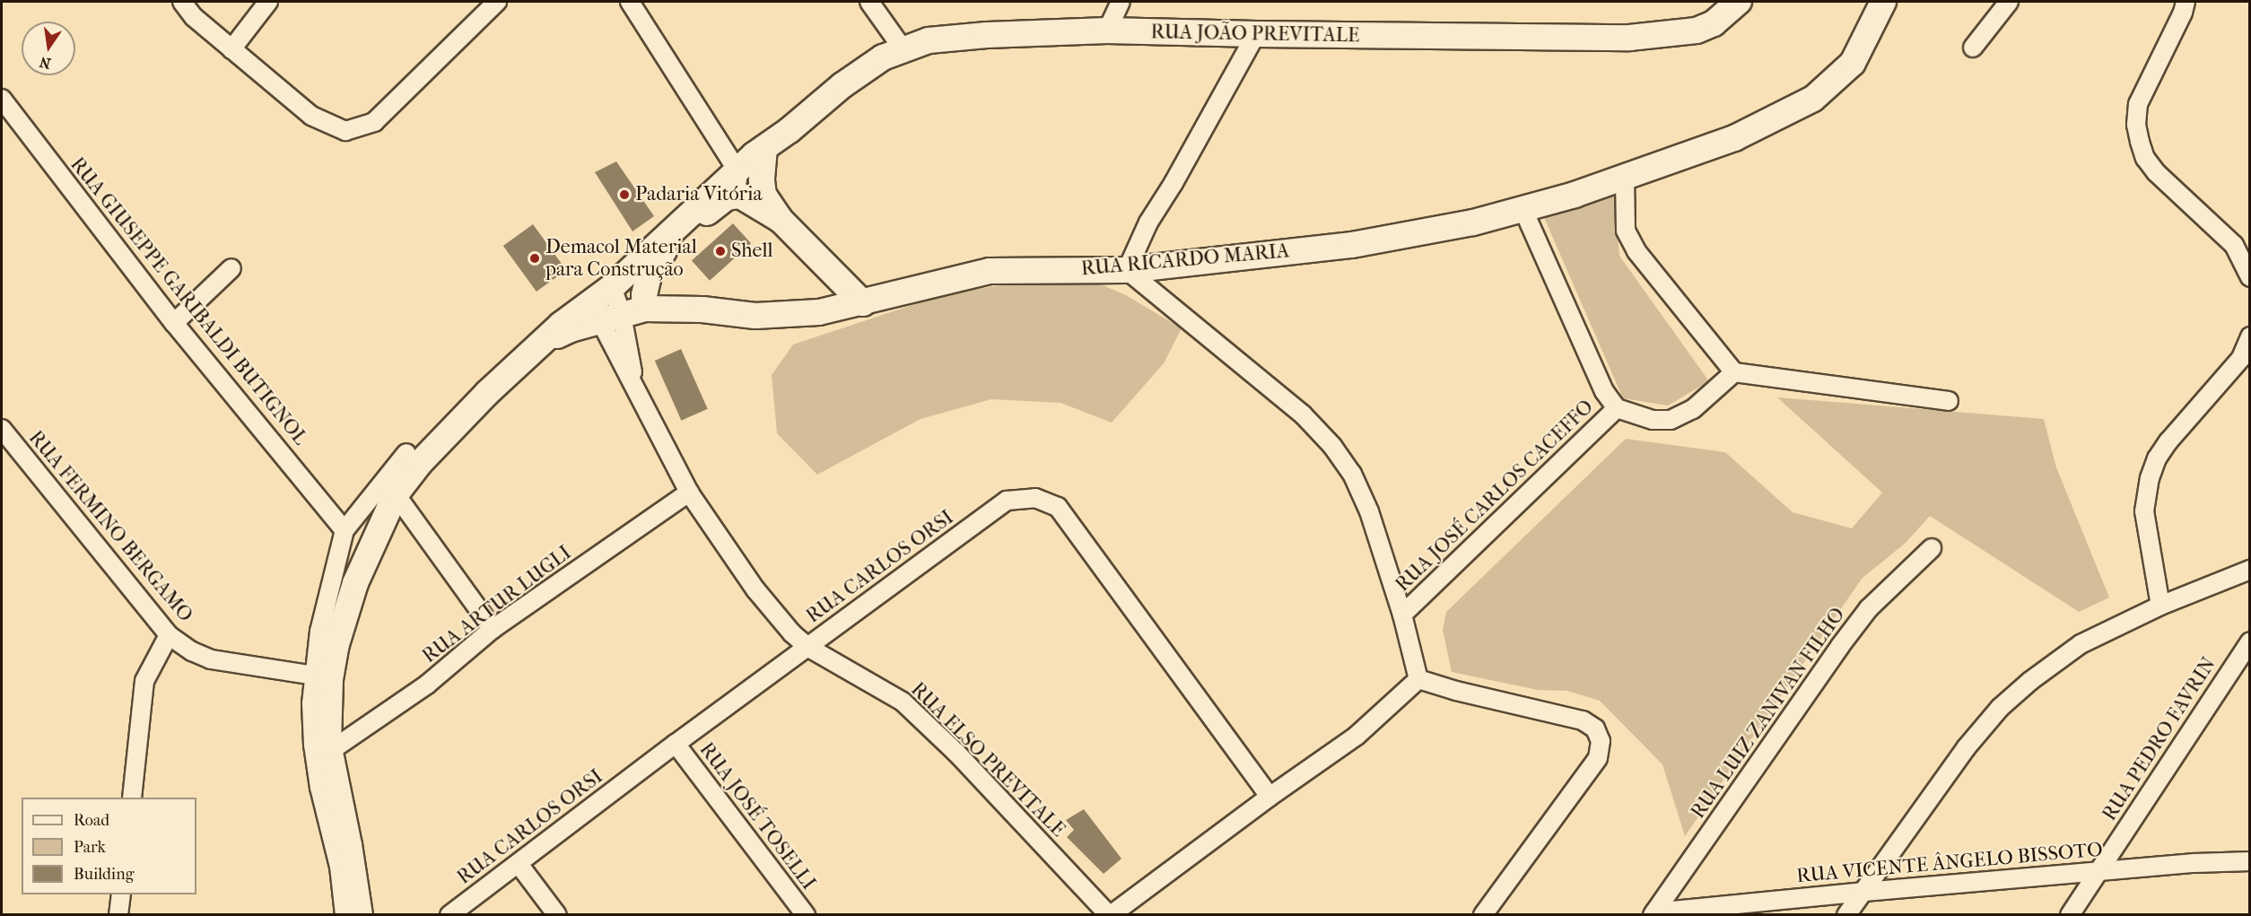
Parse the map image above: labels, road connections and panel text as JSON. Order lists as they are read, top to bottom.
{
  "streets": {
    "main road": ["RUA JOÃO PREVITALE", "RUA RICARDO MARIA"],
    "street": [
      "RUA GIUSEPPE GARIBALDI BUTIGNOL",
      "RUA JOSÉ CARLOS CACEFFO",
      "RUA FERMINO BERGAMO",
      "RUA CARLOS ORSI",
      "RUA ARTUR LUGLI",
      "RUA LUIZ ZANIVAN FILHO",
      "RUA PEDRO FAVRIN",
      "RUA ELSO PREVITALE",
      "RUA JOSÉ TOSELLI",
      "RUA VICENTE ÂNGELO BISSOTO"
    ]
  },
  "crossings": [
    ["RUA RICARDO MARIA", "RUA ELSO PREVITALE"],
    ["RUA CARLOS ORSI", "RUA ELSO PREVITALE"],
    ["RUA CARLOS ORSI", "RUA JOSÉ TOSELLI"],
    ["RUA ARTUR LUGLI", "RUA ELSO PREVITALE"],
    ["RUA LUIZ ZANIVAN FILHO", "RUA VICENTE ÂNGELO BISSOTO"],
    ["RUA PEDRO FAVRIN", "RUA VICENTE ÂNGELO BISSOTO"]
  ],
  "places": ["Padaria Vitória", "Shell", "Demacol Material para Construção"],
  "legend": ["Road", "Park", "Building"],
  "north": "bottom"
}
